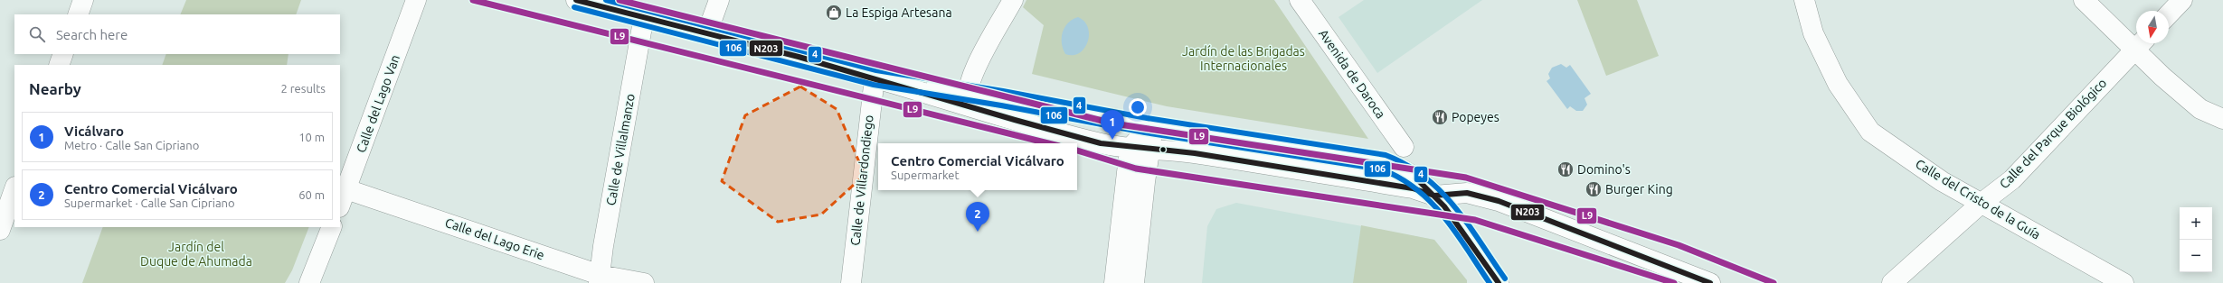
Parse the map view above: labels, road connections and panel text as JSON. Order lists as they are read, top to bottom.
{
  "streets": {
    "street": [
      "Avenida de Daroca",
      "Calle del Lago Van",
      "Calle del Parque Biológico",
      "Calle de Villalmanzo",
      "Calle de Villardondiego",
      "Calle del Cristo de la Guía",
      "Calle del Lago Erie"
    ]
  },
  "crossings": [
    ["Calle del Lago Van", "Calle del Lago Erie"],
    ["Calle del Parque Biológico", "Calle del Cristo de la Guía"],
    ["Calle de Villalmanzo", "Calle del Lago Erie"]
  ],
  "parks": ["Jardín de las Brigadas Internacionales", "Jardín del Duque de Ahumada"],
  "places": {
    "shop": ["La Espiga Artesana"],
    "restaurant": ["Popeyes", "Domino's", "Burger King"]
  },
  "lines": [
    "transit line L9",
    "transit line N203",
    "transit line 4",
    "transit line 106"
  ],
  "north": "bottom",
  "page": {
    "search": "Search here",
    "heading": ["Nearby", "2 results"],
    "pins": ["1", "2"],
    "list": [
      {
        "mark": "1",
        "name": "Vicálvaro",
        "note": "Metro · Calle San Cipriano",
        "value": "10 m"
      },
      {
        "mark": "2",
        "name": "Centro Comercial Vicálvaro",
        "note": "Supermarket · Calle San Cipriano",
        "value": "60 m"
      }
    ],
    "popup": ["Centro Comercial Vicálvaro", "Supermarket"],
    "map_buttons": ["+", "−"]
  }
}
